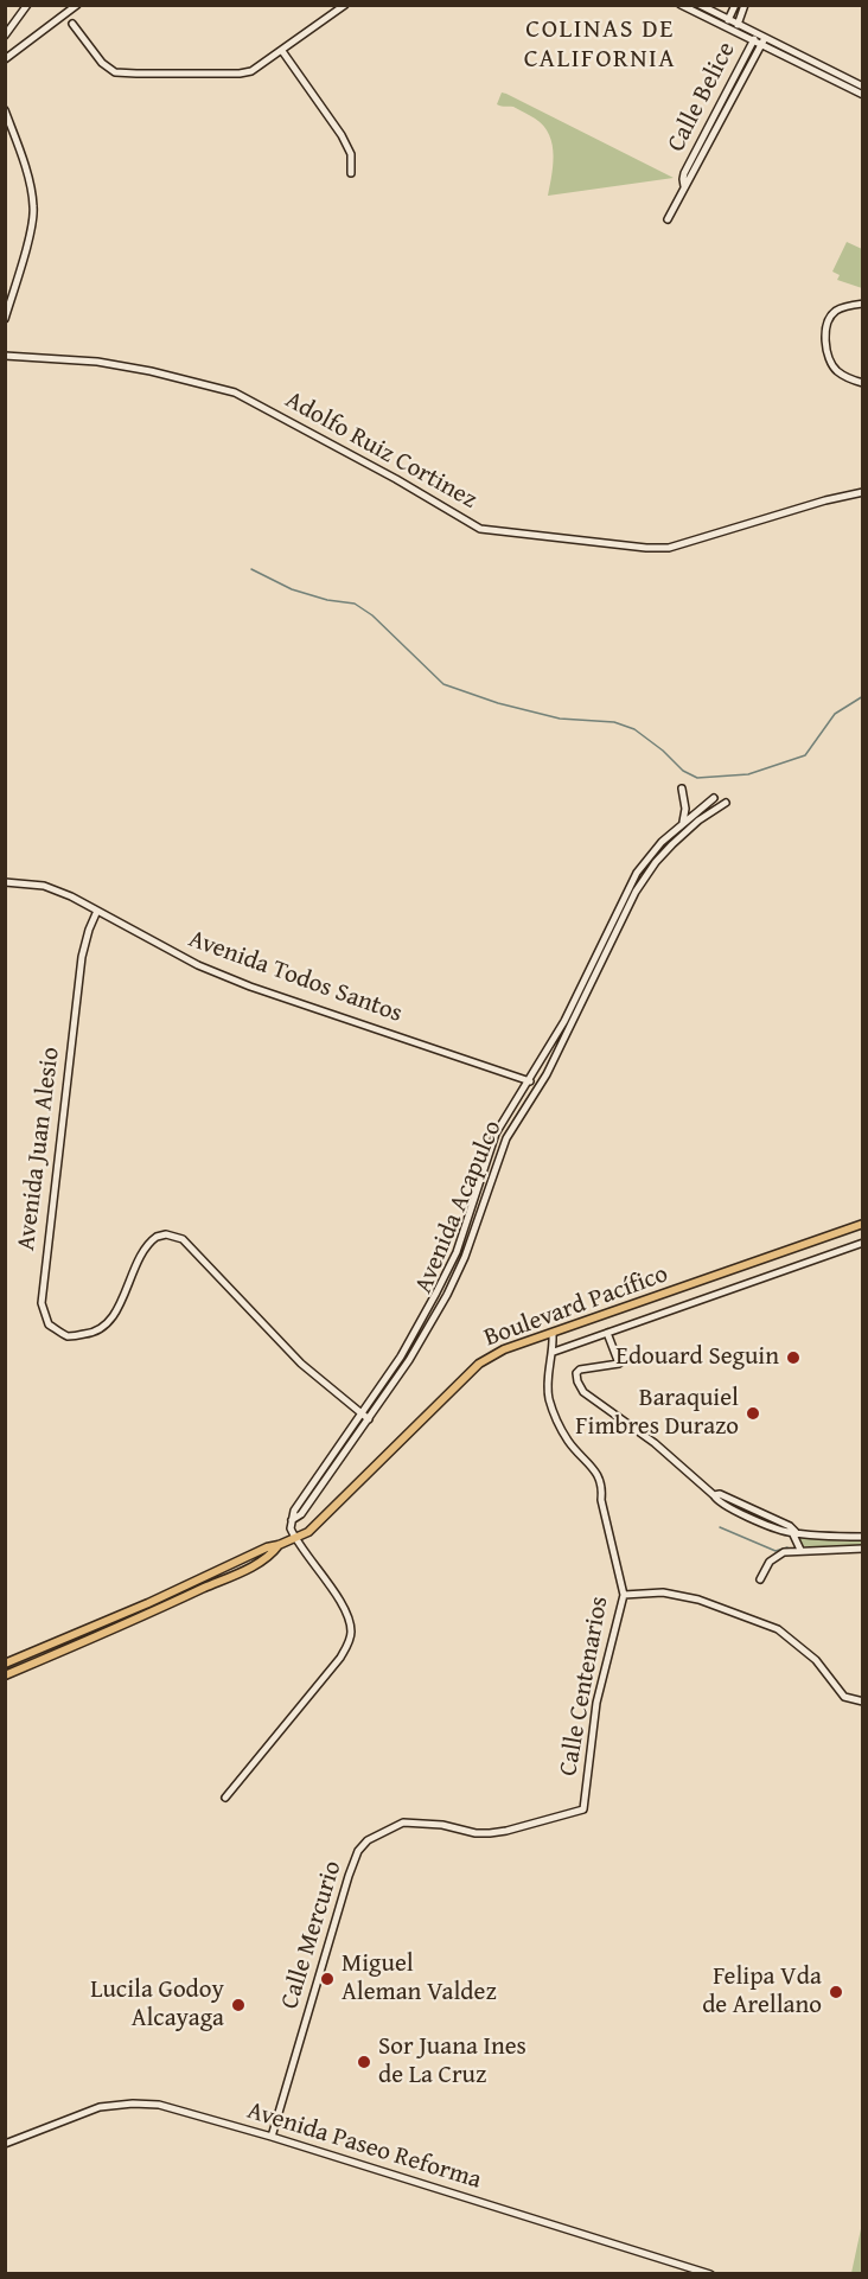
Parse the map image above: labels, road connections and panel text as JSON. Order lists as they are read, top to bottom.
{
  "streets": {
    "main road": ["Boulevard Pacífico"],
    "street": [
      "Calle Belice",
      "Adolfo Ruiz Cortinez",
      "Avenida Todos Santos",
      "Avenida Juan Alesio",
      "Avenida Acapulco",
      "Calle Centenarios",
      "Calle Mercurio",
      "Avenida Paseo Reforma"
    ]
  },
  "crossings": [
    ["Avenida Todos Santos", "Avenida Juan Alesio"],
    ["Avenida Todos Santos", "Avenida Acapulco"],
    ["Avenida Juan Alesio", "Avenida Acapulco"],
    ["Boulevard Pacífico", "Calle Centenarios"],
    ["Calle Centenarios", "Calle Mercurio"],
    ["Calle Mercurio", "Avenida Paseo Reforma"]
  ],
  "districts": ["COLINAS DE CALIFORNIA"],
  "places": [
    "Edouard Seguin",
    "Baraquiel Fimbres Durazo",
    "Miguel Aleman Valdez",
    "Felipa Vda de Arellano",
    "Lucila Godoy Alcayaga",
    "Sor Juana Ines de La Cruz"
  ]
}
